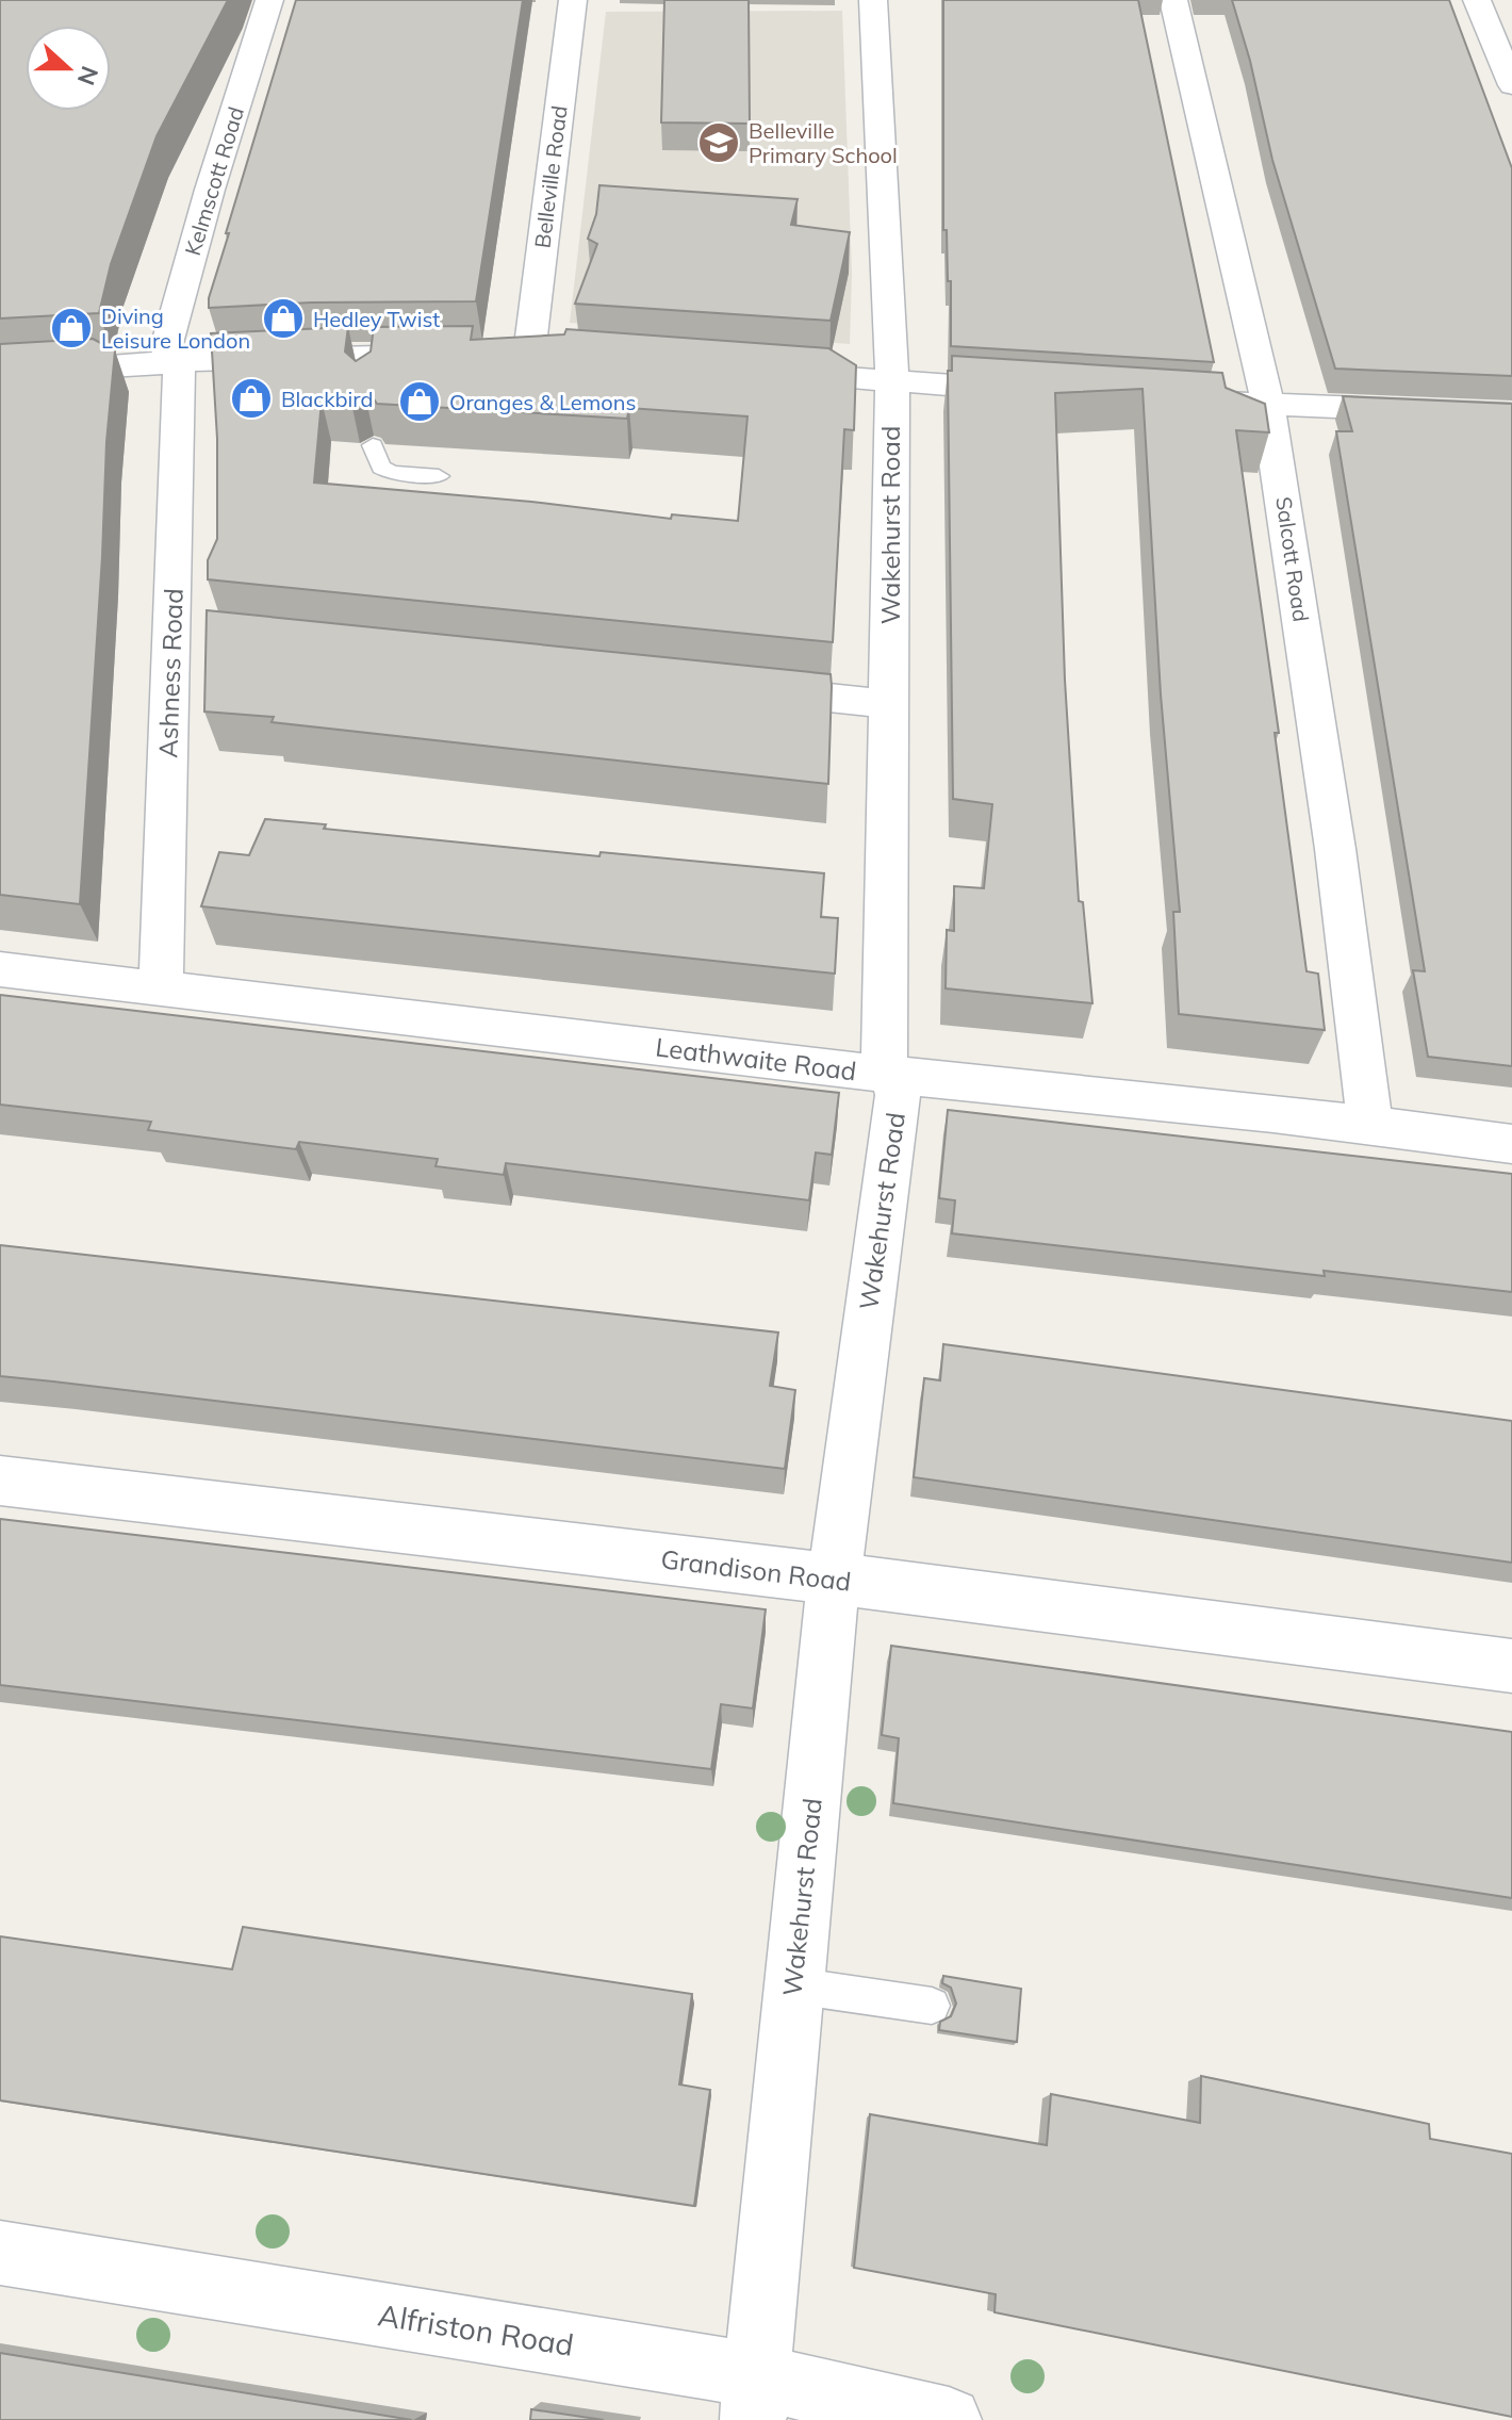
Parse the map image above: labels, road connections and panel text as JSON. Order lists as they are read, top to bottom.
{
  "streets": {
    "street": [
      "Belleville Road",
      "Kelmscott Road",
      "Wakehurst Road",
      "Salcott Road",
      "Ashness Road",
      "Leathwaite Road",
      "Grandison Road",
      "Alfriston Road"
    ]
  },
  "crossings": [
    ["Belleville Road", "Kelmscott Road"],
    ["Belleville Road", "Ashness Road"],
    ["Kelmscott Road", "Ashness Road"],
    ["Wakehurst Road", "Leathwaite Road"],
    ["Wakehurst Road", "Grandison Road"],
    ["Wakehurst Road", "Alfriston Road"],
    ["Salcott Road", "Leathwaite Road"],
    ["Ashness Road", "Leathwaite Road"]
  ],
  "places": {
    "school or university": ["Belleville Primary School"],
    "shop": [
      "Hedley Twist",
      "Diving Leisure London",
      "Blackbird",
      "Oranges & Lemons"
    ]
  },
  "north": "right"
}
